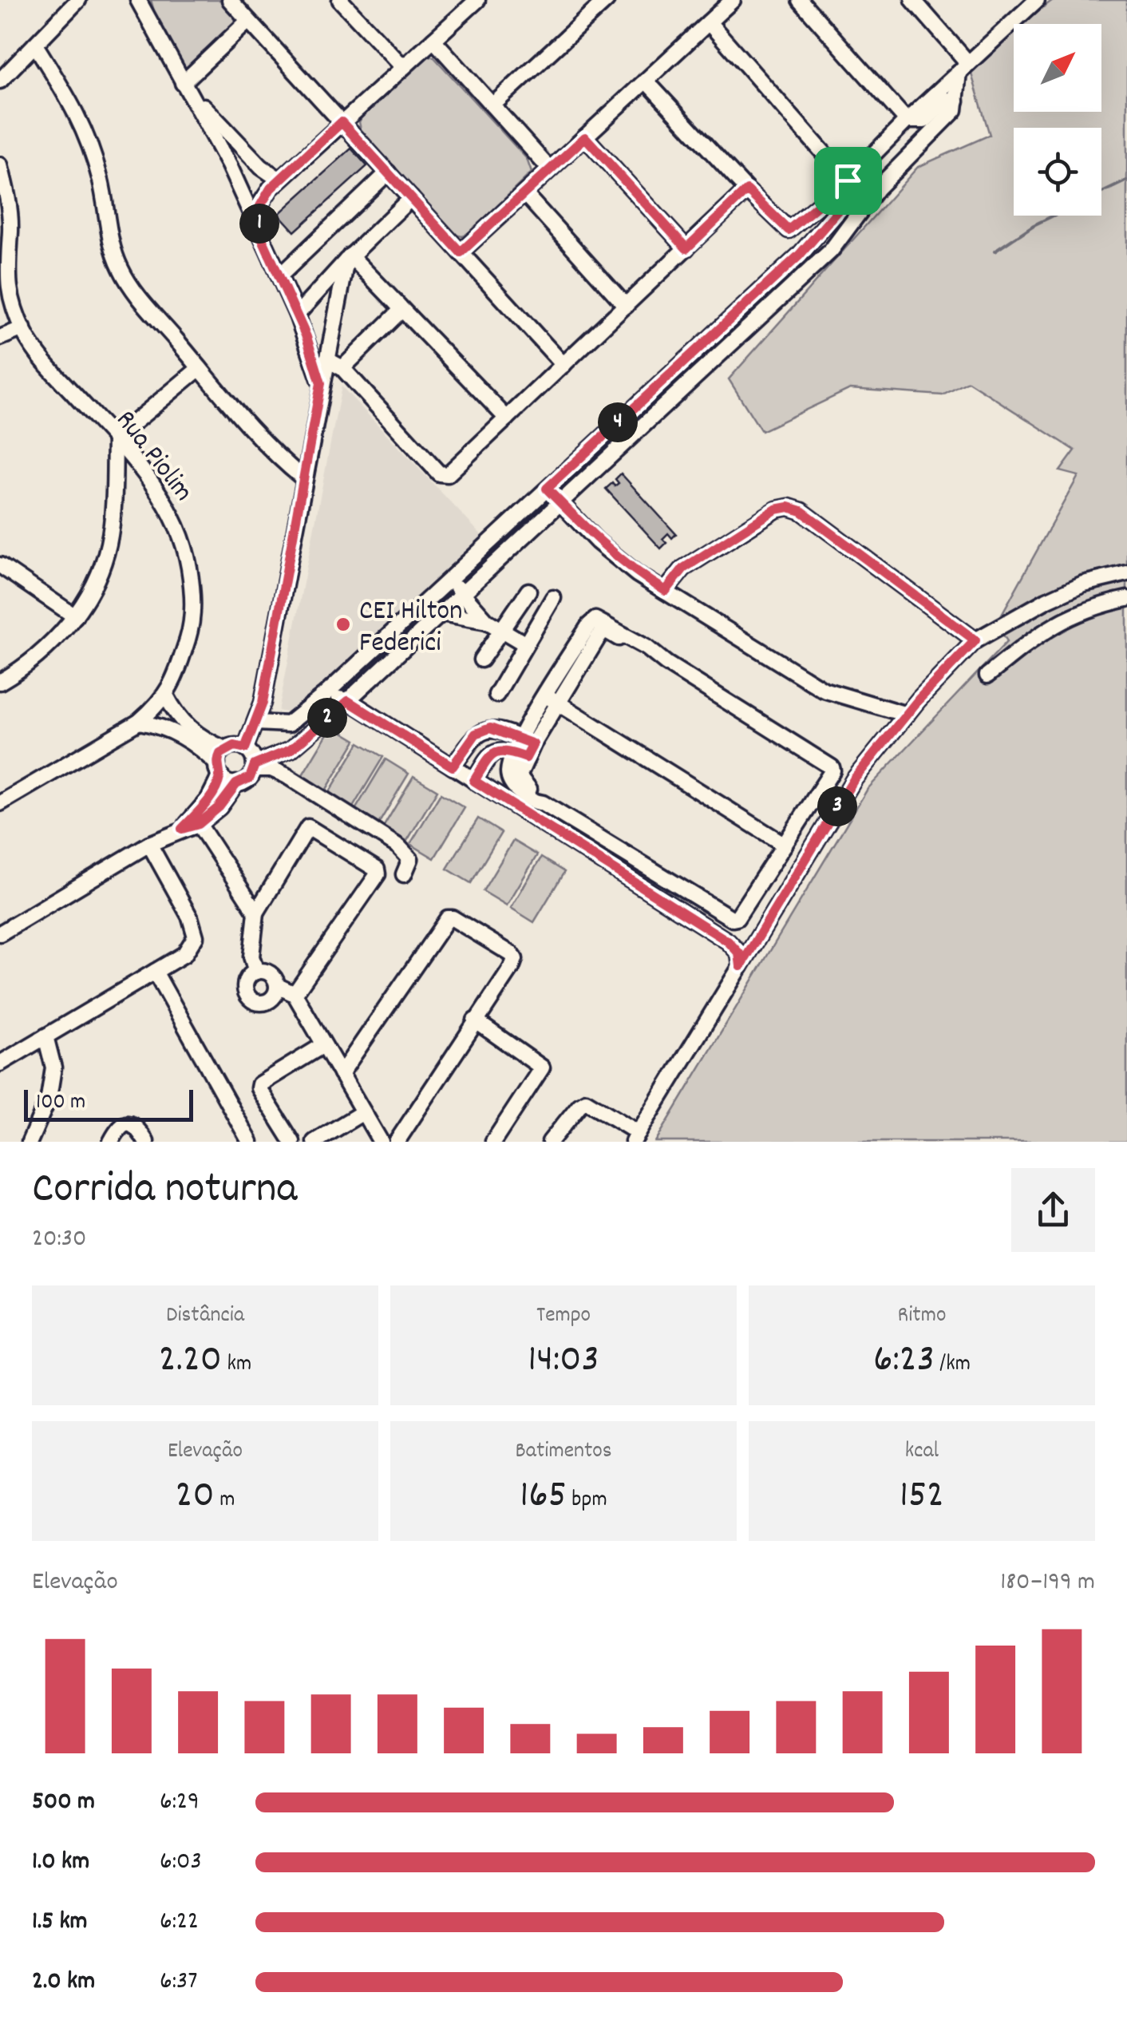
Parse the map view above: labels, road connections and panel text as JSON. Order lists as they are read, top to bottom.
{
  "streets": {
    "street": ["Rua Piolim"]
  },
  "places": ["CEI Hilton Federici"],
  "scale_bar": "100 m",
  "north": "top right",
  "page": {
    "pins": [
      "1",
      "4",
      "2",
      "3"
    ],
    "scale": "100 m",
    "heading": ["Corrida noturna", "20:30"],
    "stats": [
      ["Distância", "2.20 km"],
      ["Tempo", "14:03"],
      ["Ritmo", "6:23 /km"],
      ["Elevação", "20 m"],
      ["Batimentos", "165 bpm"],
      ["kcal", "152"]
    ],
    "chart": ["Elevação", "180–199 m"],
    "list": [
      {
        "name": "500 m",
        "note": "6:29"
      },
      {
        "name": "1.0 km",
        "note": "6:03"
      },
      {
        "name": "1.5 km",
        "note": "6:22"
      },
      {
        "name": "2.0 km",
        "note": "6:37"
      }
    ]
  }
}
